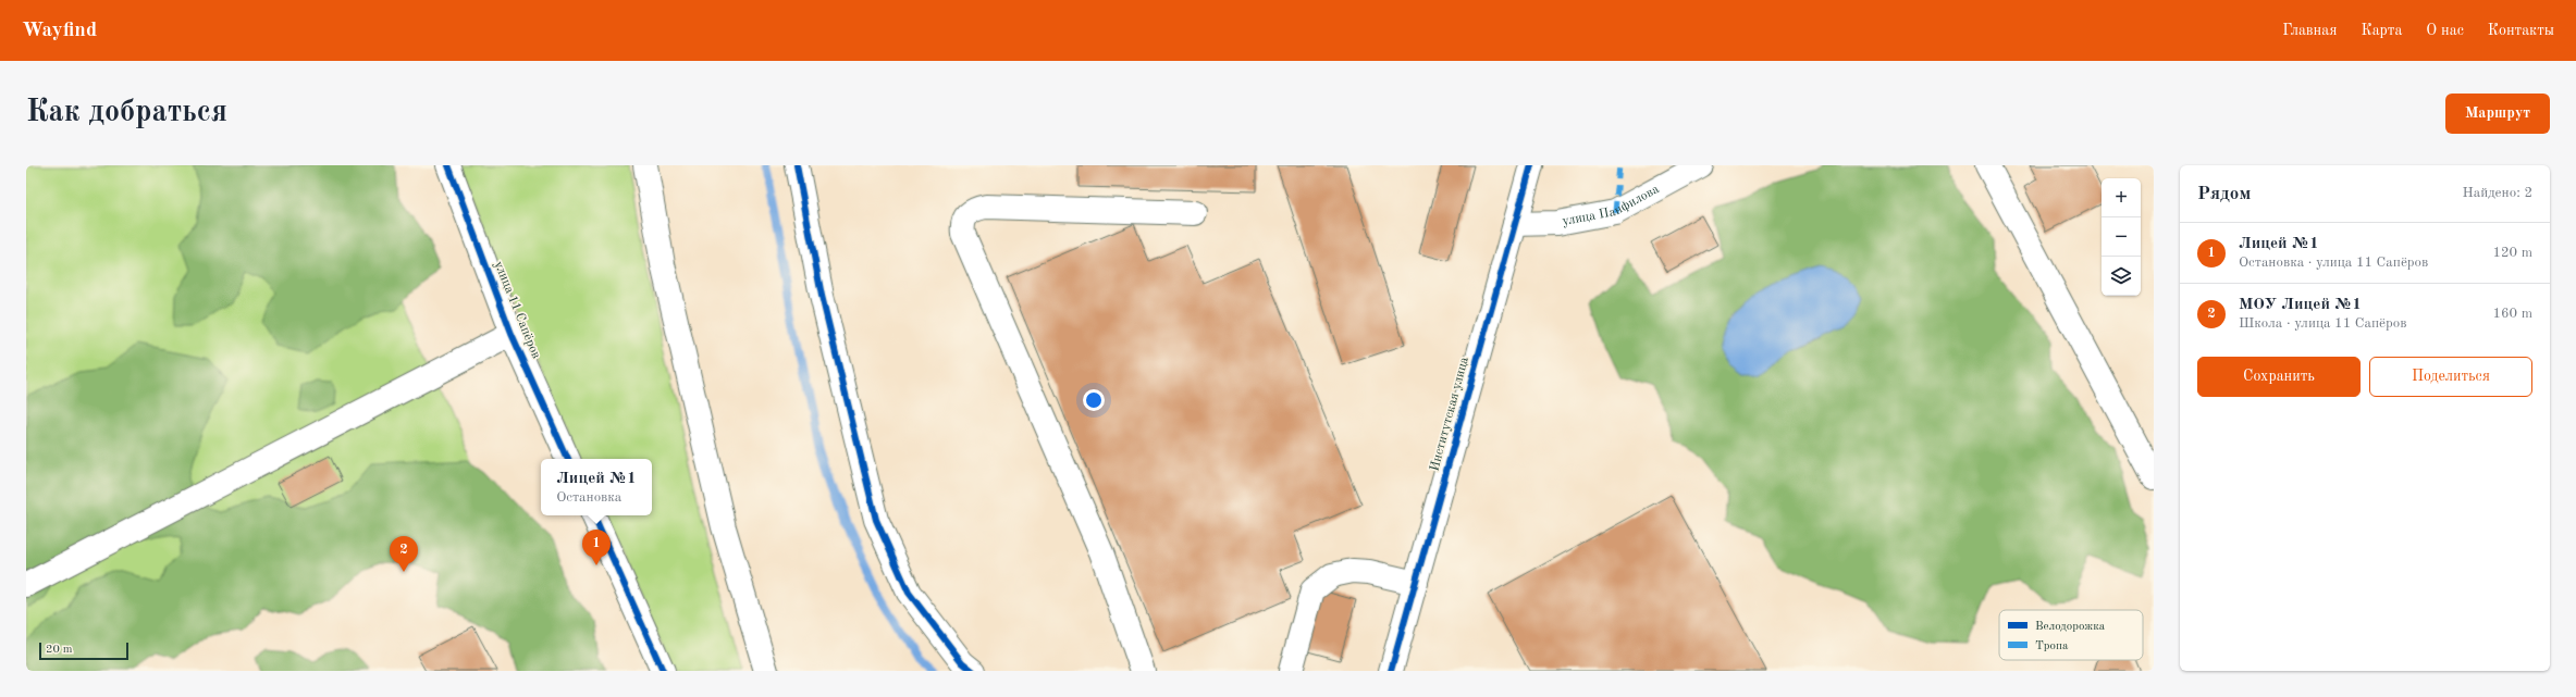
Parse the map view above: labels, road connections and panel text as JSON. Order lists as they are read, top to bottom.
{
  "streets": {
    "street": ["улица Панфилова", "улица 11 Сапёров", "Институтская улица"]
  },
  "crossings": [
    ["улица Панфилова", "Институтская улица"]
  ],
  "legend": ["Велодорожка", "Тропа"],
  "scale_bar": "20 m",
  "page": {
    "header": "Wayfind",
    "nav": [
      "Главная",
      "Карта",
      "О нас",
      "Контакты"
    ],
    "buttons": [
      "Маршрут",
      ["Сохранить", "Поделиться"]
    ],
    "title": "Как добраться",
    "heading": ["Рядом", "Найдено: 2"],
    "map_buttons": ["+", "−"],
    "list": [
      {
        "mark": "1",
        "name": "Лицей №1",
        "note": "Остановка · улица 11 Сапёров",
        "value": "120 m"
      },
      {
        "mark": "2",
        "name": "МОУ Лицей №1",
        "note": "Школа · улица 11 Сапёров",
        "value": "160 m"
      }
    ],
    "popup": ["Лицей №1", "Остановка"],
    "pins": ["1", "2"],
    "scale": "20 m"
  }
}
